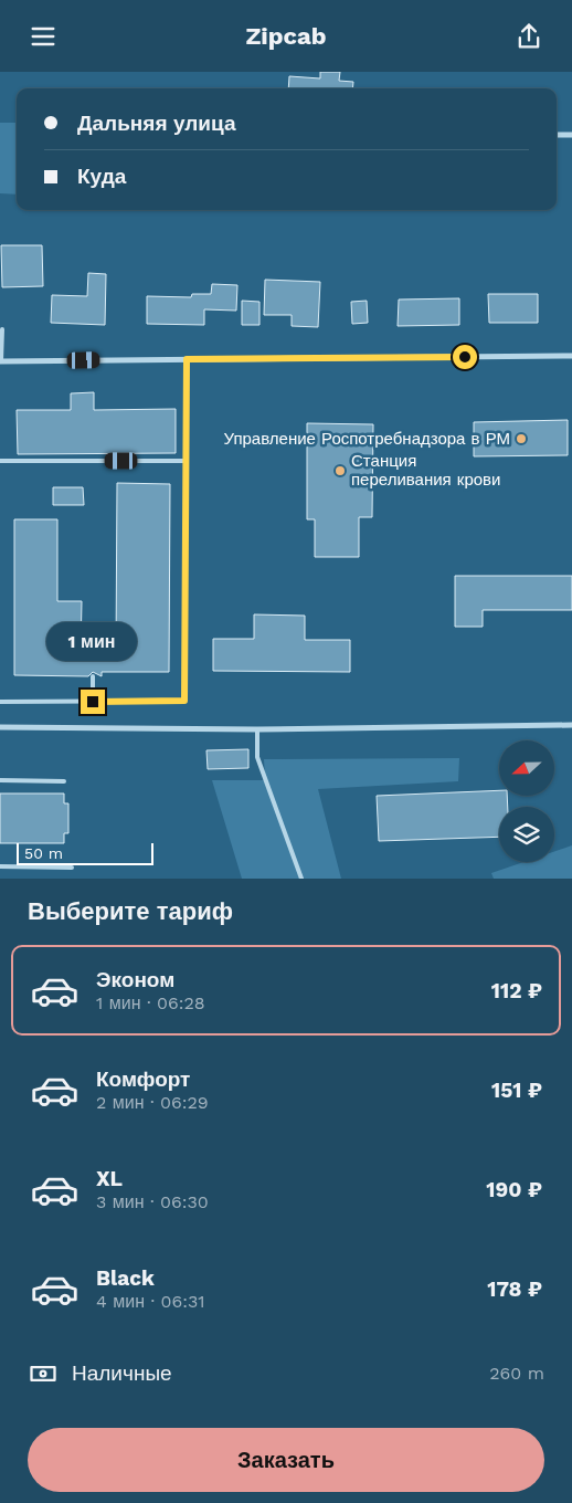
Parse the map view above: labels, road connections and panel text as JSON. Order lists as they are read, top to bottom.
{
  "places": ["Управление Роспотребнадзора в РМ", "Станция переливания крови"],
  "scale_bar": "50 m",
  "north": "left",
  "page": {
    "header": "Zipcab",
    "banner": ["Дальняя улица", "Куда"],
    "bubble": "1 мин",
    "scale": "50 m",
    "heading": "Выберите тариф",
    "list": [
      {
        "name": "Эконом",
        "note": "1 мин · 06:28",
        "value": "112 ₽"
      },
      {
        "name": "Комфорт",
        "note": "2 мин · 06:29",
        "value": "151 ₽"
      },
      {
        "name": "XL",
        "note": "3 мин · 06:30",
        "value": "190 ₽"
      },
      {
        "name": "Black",
        "note": "4 мин · 06:31",
        "value": "178 ₽"
      }
    ],
    "pay": ["Наличные", "260 m"],
    "buttons": "Заказать"
  }
}
